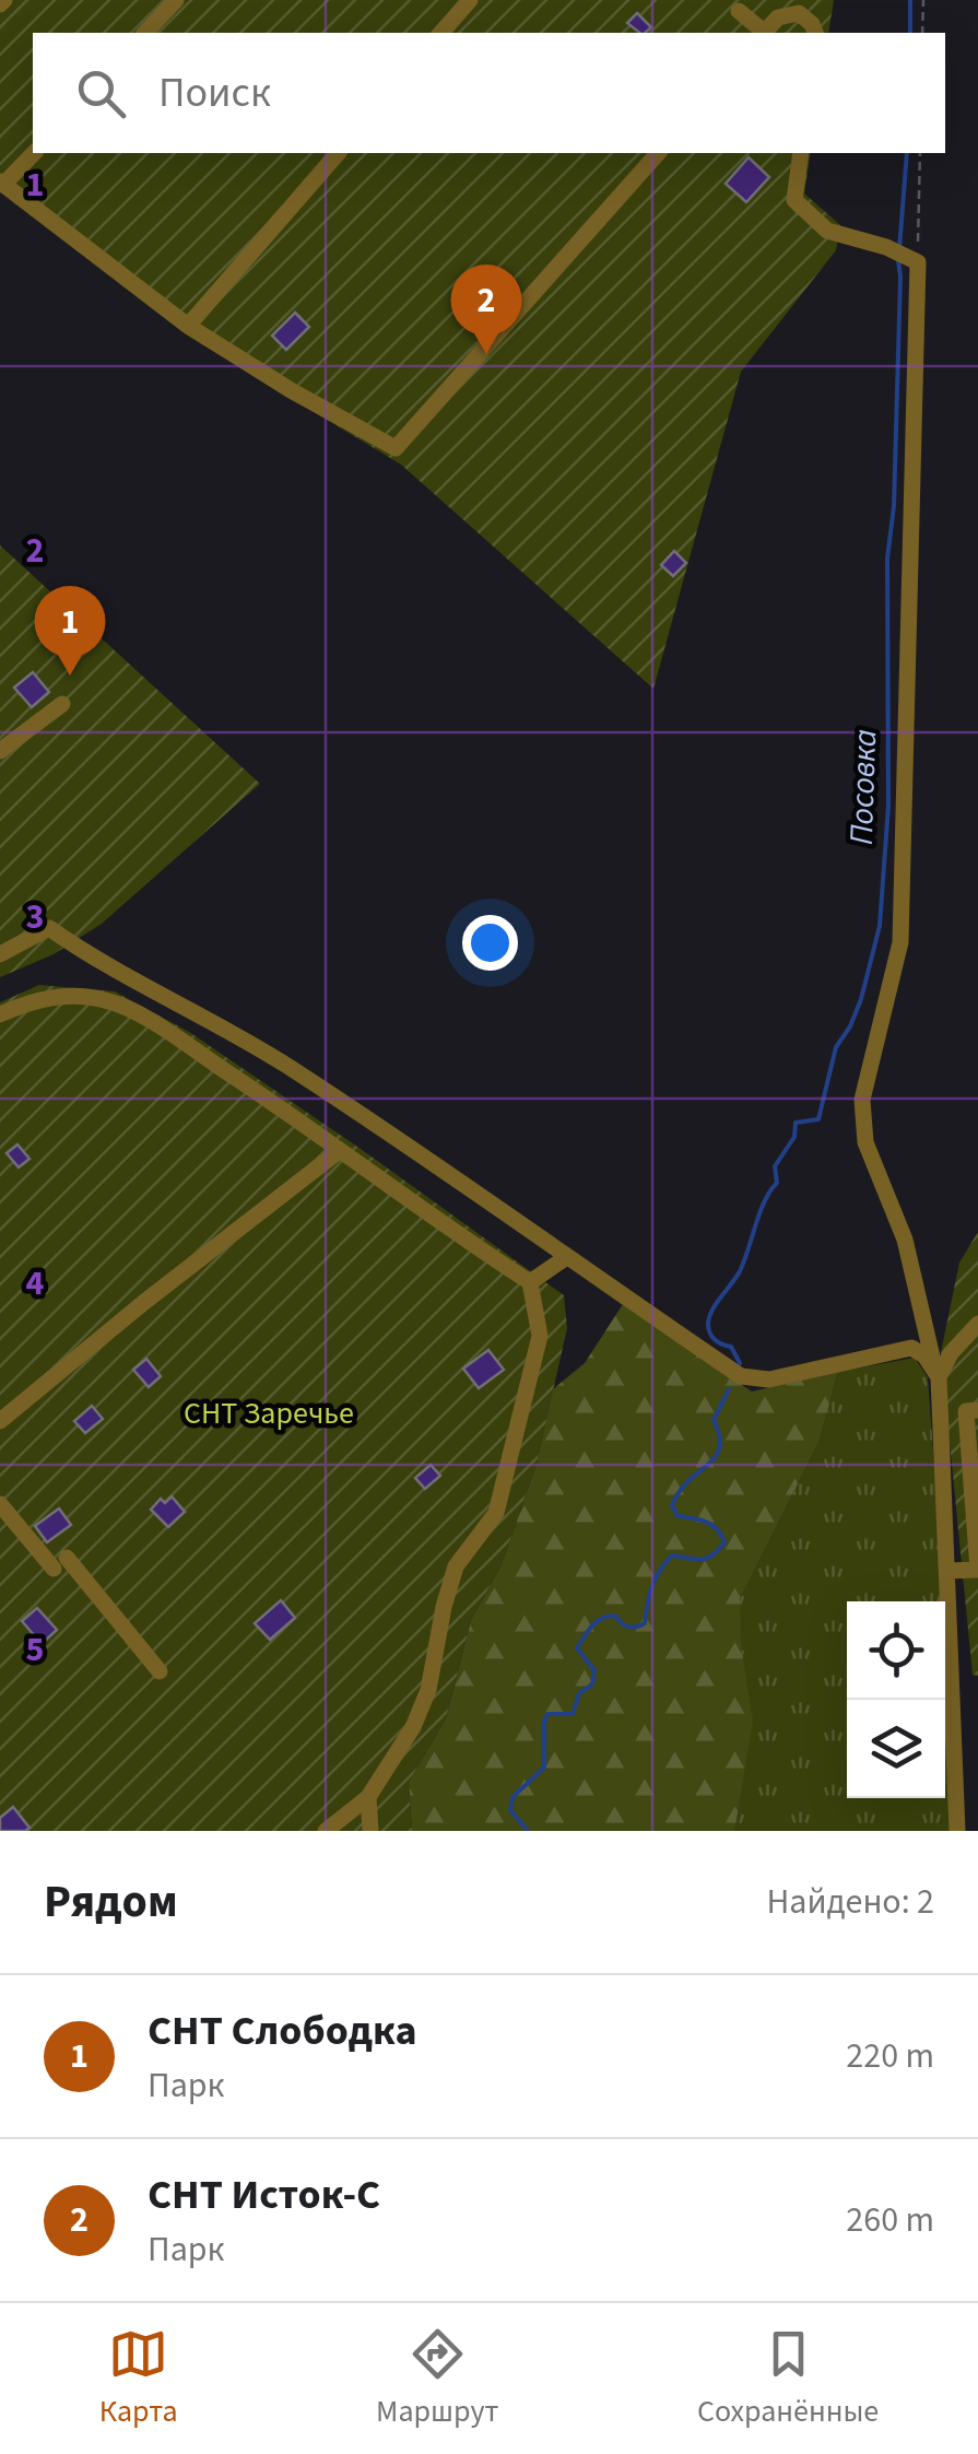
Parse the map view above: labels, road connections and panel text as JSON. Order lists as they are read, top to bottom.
{
  "water": ["Посовка"],
  "parks": ["СНТ Заречье"],
  "page": {
    "search": "Поиск",
    "pins": ["2", "1"],
    "heading": ["Рядом", "Найдено: 2"],
    "list": [
      {
        "mark": "1",
        "name": "СНТ Слободка",
        "note": "Парк",
        "value": "220 m"
      },
      {
        "mark": "2",
        "name": "СНТ Исток-С",
        "note": "Парк",
        "value": "260 m"
      }
    ],
    "nav": ["Карта", "Маршрут", "Сохранённые"]
  },
  "grid": {
    "rows": [
      "1",
      "2",
      "3",
      "4",
      "5"
    ]
  }
}
